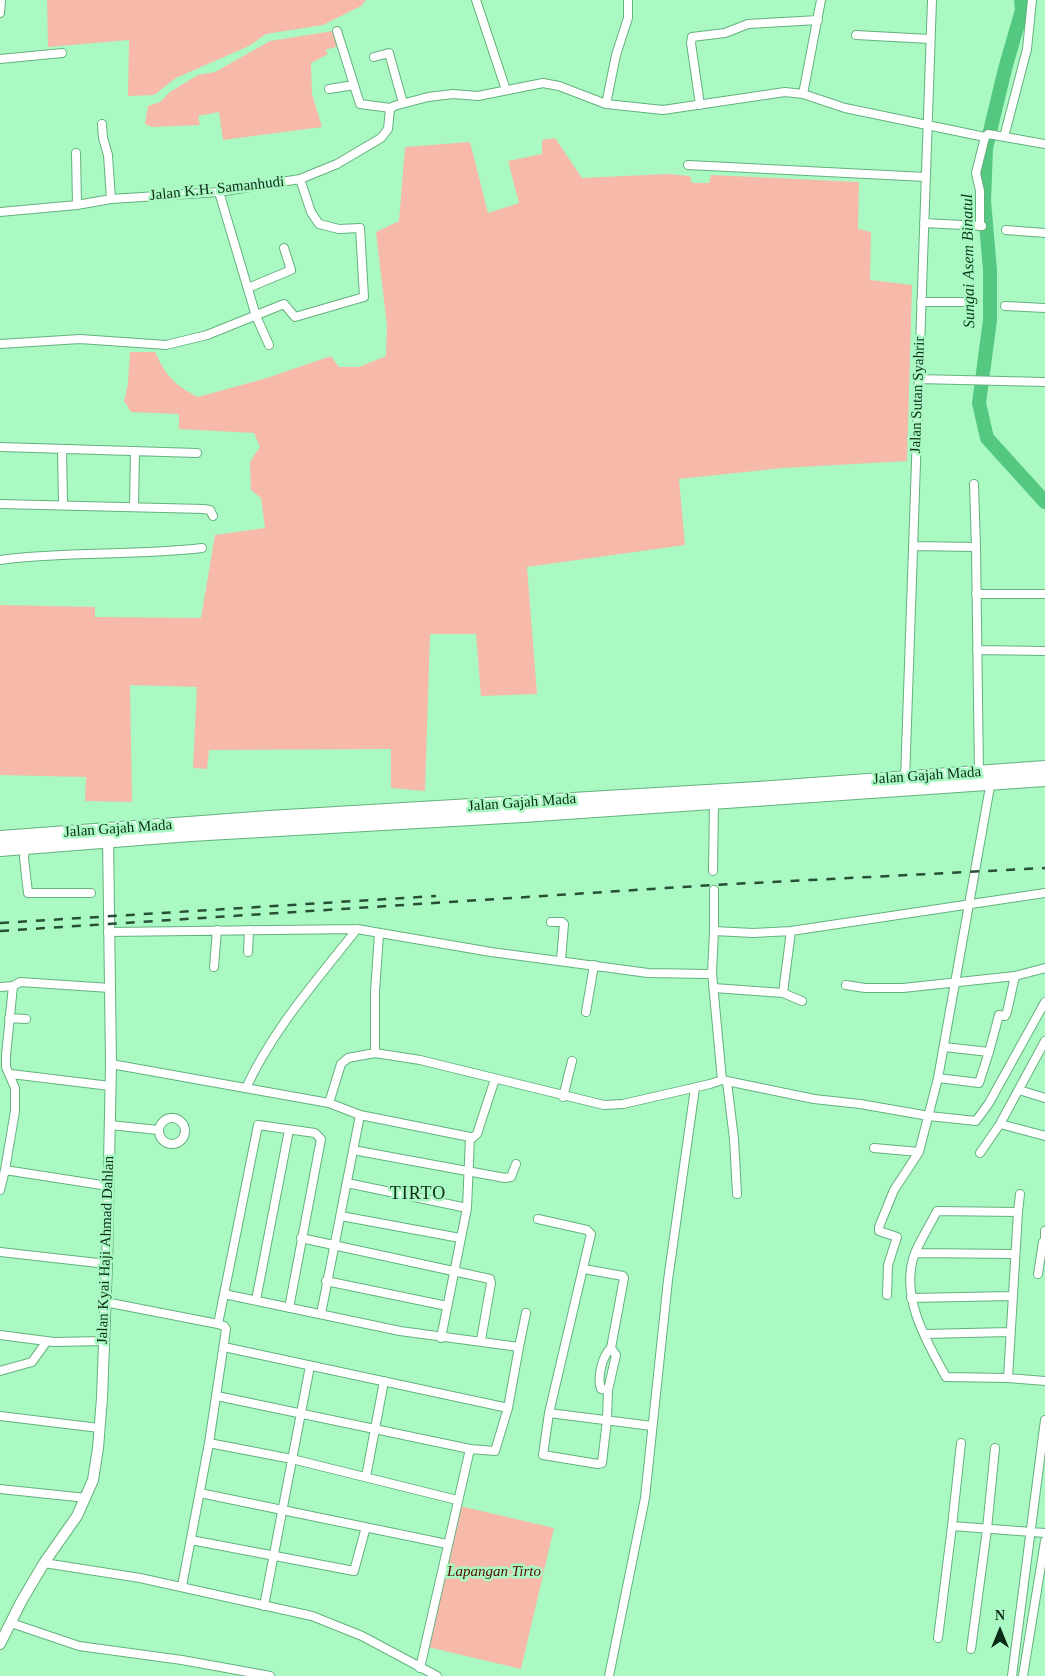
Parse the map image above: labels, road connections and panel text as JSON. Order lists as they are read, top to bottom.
{
  "streets": {
    "highway": ["Jalan Gajah Mada"],
    "street": ["Jalan K.H. Samanhudi", "Jalan Sutan Syahrir", "Jalan Kyai Haji Ahmad Dahlan"]
  },
  "crossings": [
    ["Jalan Sutan Syahrir", "Jalan Gajah Mada"],
    ["Jalan Gajah Mada", "Jalan Kyai Haji Ahmad Dahlan"]
  ],
  "districts": ["TIRTO"],
  "water": ["Sungai Asem Binatul"],
  "parks": ["Lapangan Tirto"],
  "north": "top"
}
